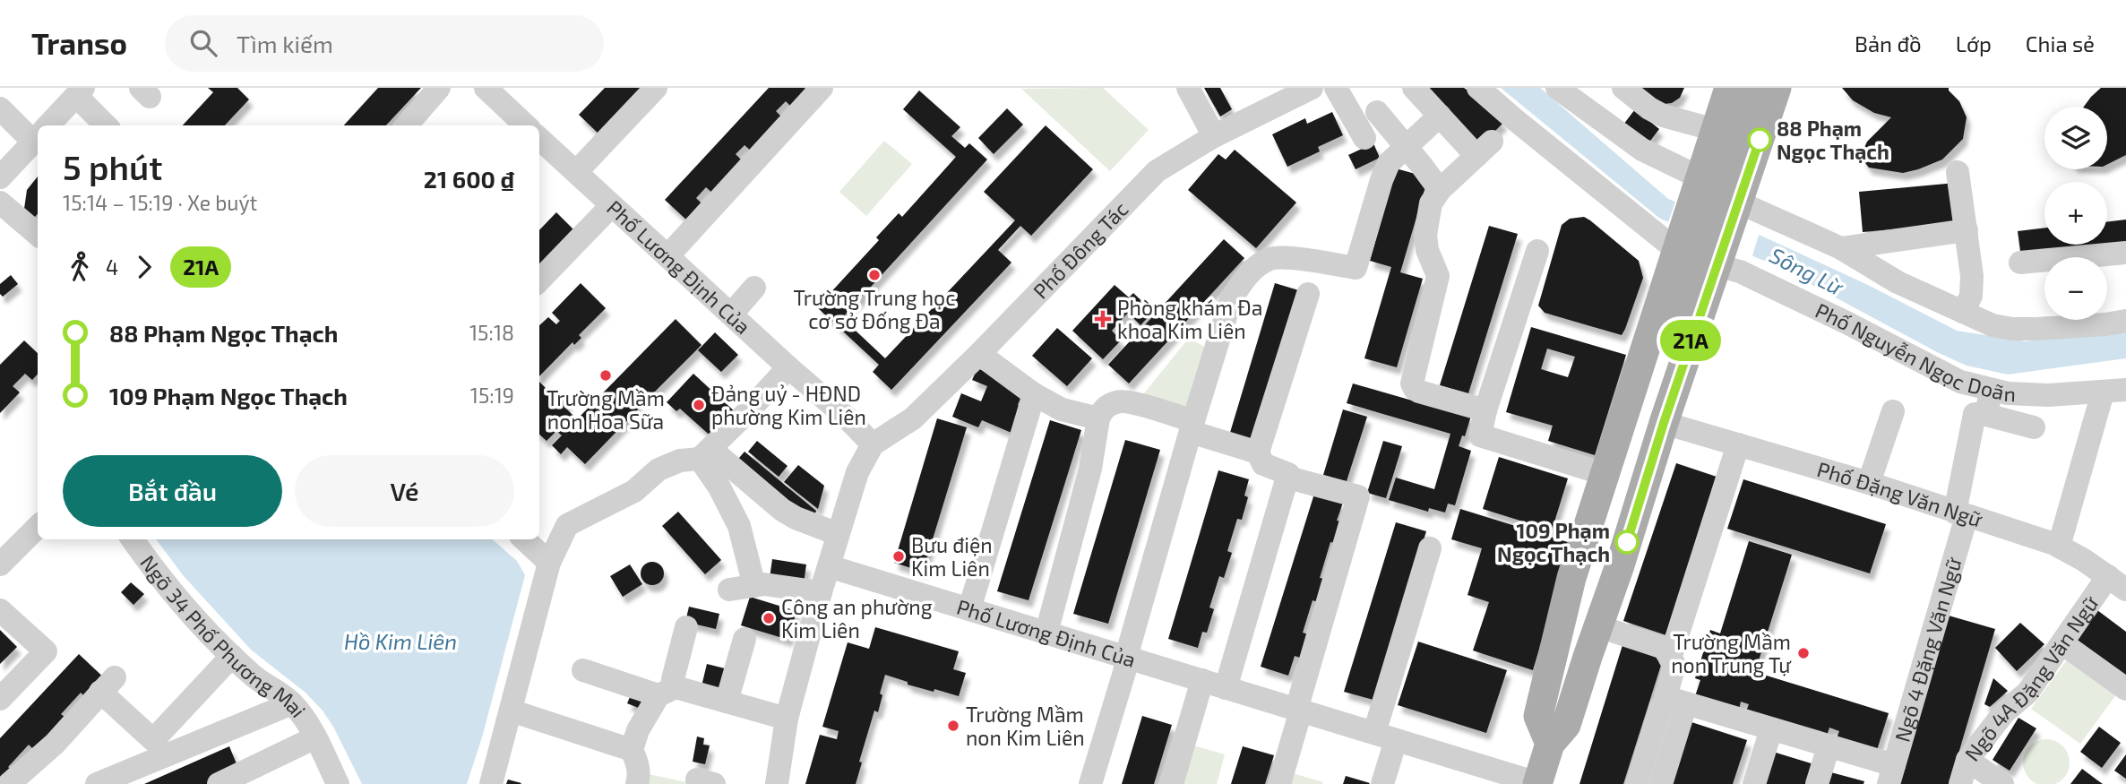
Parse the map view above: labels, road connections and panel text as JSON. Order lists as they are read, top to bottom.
{
  "streets": {
    "street": [
      "Phố Đông Tác",
      "Phố Lương Định Của",
      "Phố Nguyễn Ngọc Doãn",
      "Phố Đặng Văn Ngữ",
      "Ngõ 34 Phố Phương Mai",
      "Ngõ 4 Đặng Văn Ngữ",
      "Ngõ 4A Đặng Văn Ngữ"
    ]
  },
  "crossings": [
    ["Phố Đông Tác", "Phố Lương Định Của"],
    ["Phố Đặng Văn Ngữ", "Ngõ 4 Đặng Văn Ngữ"],
    ["Phố Đặng Văn Ngữ", "Ngõ 4A Đặng Văn Ngữ"]
  ],
  "water": ["Sông Lừ", "Hồ Kim Liên"],
  "places": {
    "other": [
      "88 Phạm Ngọc Thạch",
      "Trường Trung học cơ sở Đống Đa",
      "Trường Mầm non Hoa Sữa",
      "Đảng uỷ - HĐND phường Kim Liên",
      "109 Phạm Ngọc Thạch",
      "Bưu điện Kim Liên",
      "Công an phường Kim Liên",
      "Trường Mầm non Trung Tự",
      "Trường Mầm non Kim Liên"
    ],
    "health": ["Phòng khám Đa khoa Kim Liên"]
  },
  "lines": ["bus line 21A"],
  "page": {
    "header": "Transo",
    "search": "Tìm kiếm",
    "nav": ["Bản đồ", "Lớp", "Chia sẻ"],
    "on_map": "21A",
    "map_buttons": ["+", "−"],
    "heading": ["5 phút", "15:14 – 15:19 · Xe buýt", "21 600 ₫"],
    "legs": ["4", "21A"],
    "list": [
      {
        "name": "88 Phạm Ngọc Thạch",
        "value": "15:18"
      },
      {
        "name": "109 Phạm Ngọc Thạch",
        "value": "15:19"
      }
    ],
    "buttons": ["Bắt đầu", "Vé"]
  }
}
